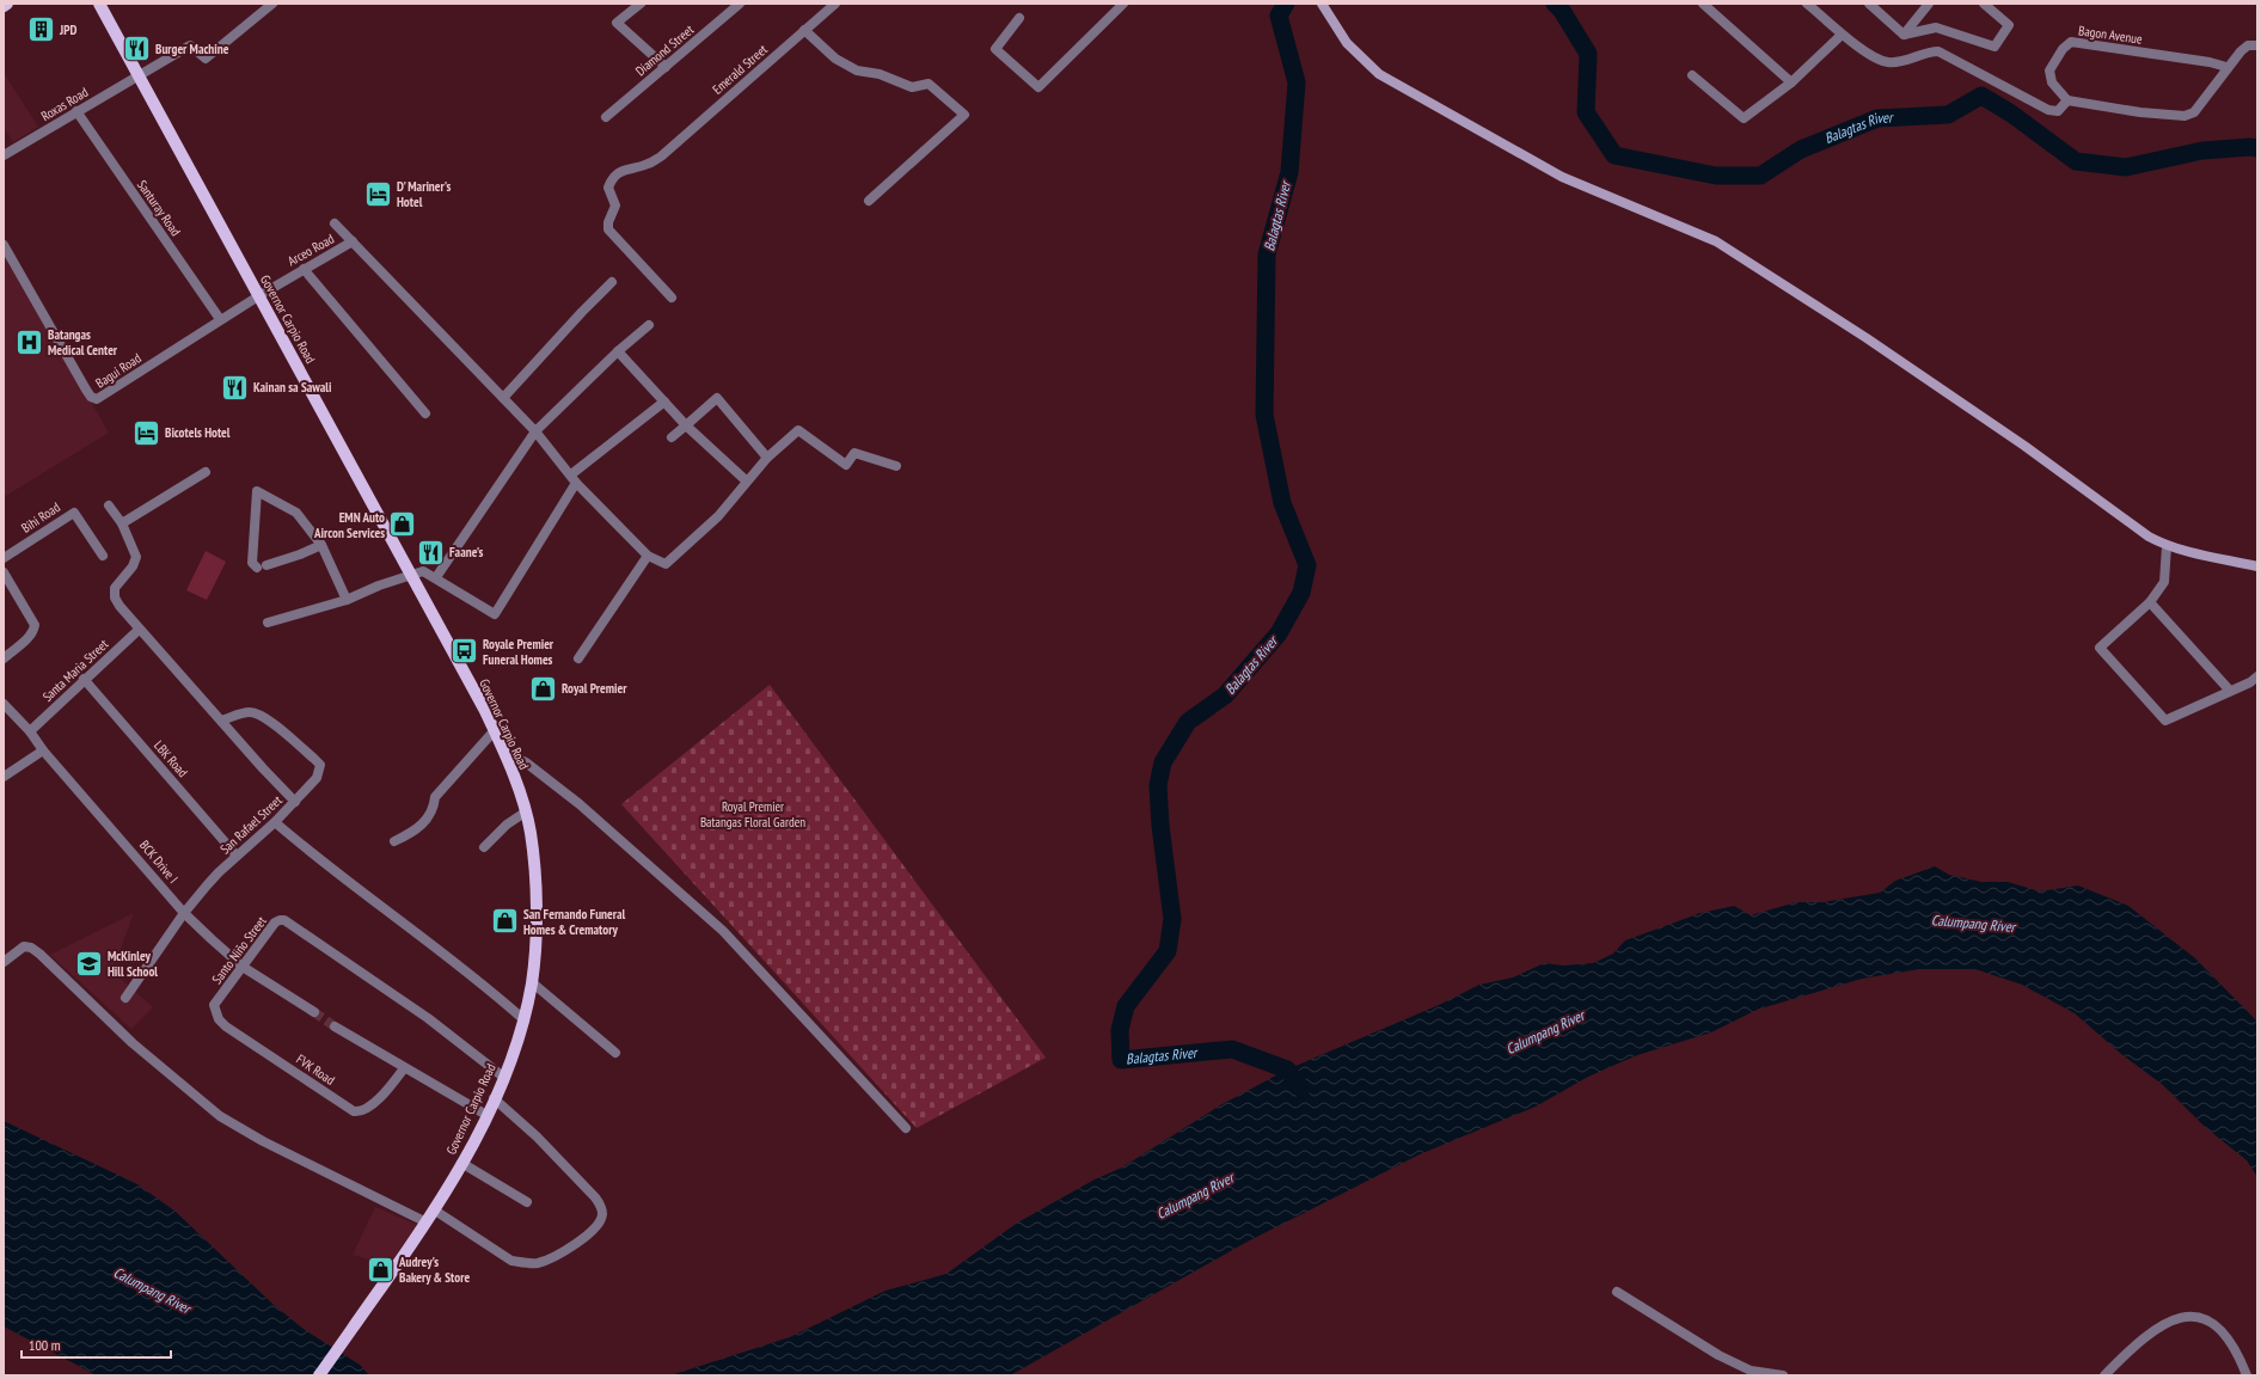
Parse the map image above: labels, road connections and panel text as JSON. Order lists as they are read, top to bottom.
{
  "streets": {
    "main road": ["Governor Carpio Road"],
    "street": [
      "Bagon Avenue",
      "Diamond Street",
      "Emerald Street",
      "Roxas Road",
      "Santuray Road",
      "Arceo Road",
      "Bagui Road",
      "Bihi Road",
      "Santa Maria Street",
      "LBK Road",
      "San Rafael Street",
      "BCK Drive I",
      "Santo Niño Street",
      "FVK Road"
    ]
  },
  "crossings": [
    ["Roxas Road", "Santuray Road"],
    ["Roxas Road", "Governor Carpio Road"],
    ["Santuray Road", "Bagui Road"],
    ["Arceo Road", "Governor Carpio Road"],
    ["Arceo Road", "Bagui Road"],
    ["Governor Carpio Road", "Bagui Road"],
    ["Governor Carpio Road", "Santo Niño Street"],
    ["Santa Maria Street", "LBK Road"],
    ["Santa Maria Street", "BCK Drive I"],
    ["LBK Road", "San Rafael Street"],
    ["San Rafael Street", "BCK Drive I"],
    ["BCK Drive I", "Santo Niño Street"],
    ["Santo Niño Street", "FVK Road"]
  ],
  "water": ["Balagtas River", "Calumpang River"],
  "parks": ["Royal Premier Batangas Floral Garden"],
  "places": {
    "building": ["JPD"],
    "restaurant": ["Burger Machine", "Kainan sa Sawali", "Faane's"],
    "hotel": ["D' Mariner's Hotel", "Bicotels Hotel"],
    "hospital": ["Batangas Medical Center"],
    "shop": [
      "EMN Auto Aircon Services",
      "Royal Premier",
      "San Fernando Funeral Homes & Crematory",
      "Audrey's Bakery & Store"
    ],
    "bus stop": ["Royale Premier Funeral Homes"],
    "school or university": ["McKinley Hill School"]
  },
  "scale_bar": "100 m"
}
